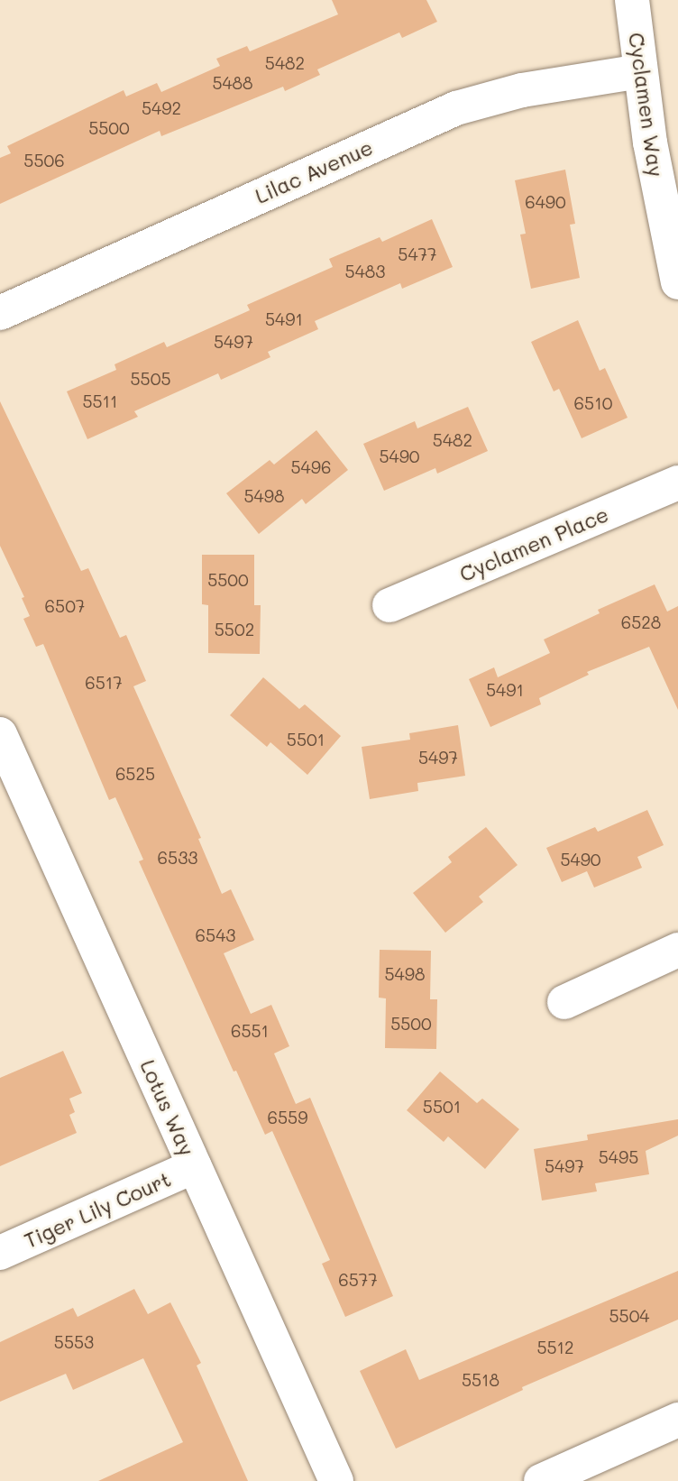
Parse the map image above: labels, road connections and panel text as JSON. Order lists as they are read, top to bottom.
{
  "streets": {
    "street": [
      "Cyclamen Way",
      "Lilac Avenue",
      "Cyclamen Place",
      "Lotus Way",
      "Tiger Lily Court"
    ]
  },
  "crossings": [
    ["Cyclamen Way", "Lilac Avenue"],
    ["Lotus Way", "Tiger Lily Court"]
  ],
  "house_numbers": [
    "5482",
    "5488",
    "5492",
    "5500",
    "5506",
    "6490",
    "5477",
    "5483",
    "5491",
    "5497",
    "5505",
    "5511",
    "6510",
    "5482",
    "5490",
    "5496",
    "5498",
    "5500",
    "6507",
    "6528",
    "5502",
    "6517",
    "5491",
    "5501",
    "5497",
    "6525",
    "6533",
    "5490",
    "6543",
    "5498",
    "5500",
    "6551",
    "5501",
    "6559",
    "5495",
    "5497",
    "6577",
    "5504",
    "5553",
    "5512",
    "5518"
  ]
}
